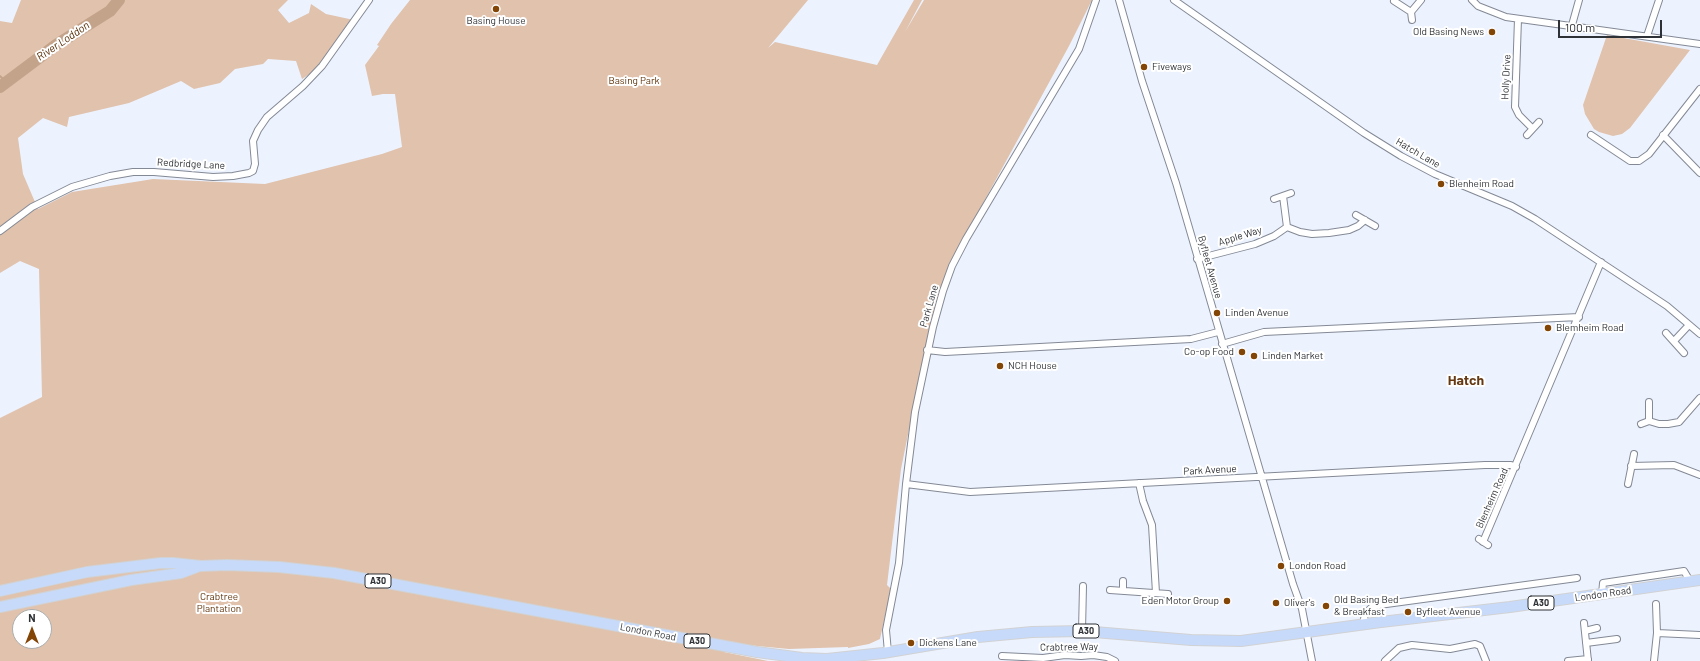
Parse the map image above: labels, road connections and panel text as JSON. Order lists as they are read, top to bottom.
{
  "streets": {
    "main road": ["A30", "London Road"],
    "street": [
      "Holly Drive",
      "Hatch Lane",
      "Redbridge Lane",
      "Apple Way",
      "Byfleet Avenue",
      "Park Lane",
      "Park Avenue",
      "Blenheim Road",
      "Crabtree Way"
    ]
  },
  "crossings": [
    ["Hatch Lane", "Blenheim Road"],
    ["Apple Way", "Byfleet Avenue"],
    ["Byfleet Avenue", "Park Avenue"],
    ["Byfleet Avenue", "London Road"],
    ["Park Lane", "Park Avenue"],
    ["Park Lane", "London Road"],
    ["Park Avenue", "Blenheim Road"],
    ["A30", "London Road"]
  ],
  "districts": ["Hatch"],
  "water": ["River Loddon"],
  "parks": ["Basing Park", "Crabtree Plantation"],
  "places": [
    "Basing House",
    "Old Basing News",
    "Fiveways",
    "Blenheim Road",
    "Linden Avenue",
    "Blemheim Road",
    "Co-op Food",
    "Linden Market",
    "NCH House",
    "London Road",
    "Eden Motor Group",
    "Oliver's",
    "Old Basing Bed & Breakfast",
    "Byfleet Avenue",
    "Dickens Lane"
  ],
  "scale_bar": "100 m",
  "north": "top"
}
